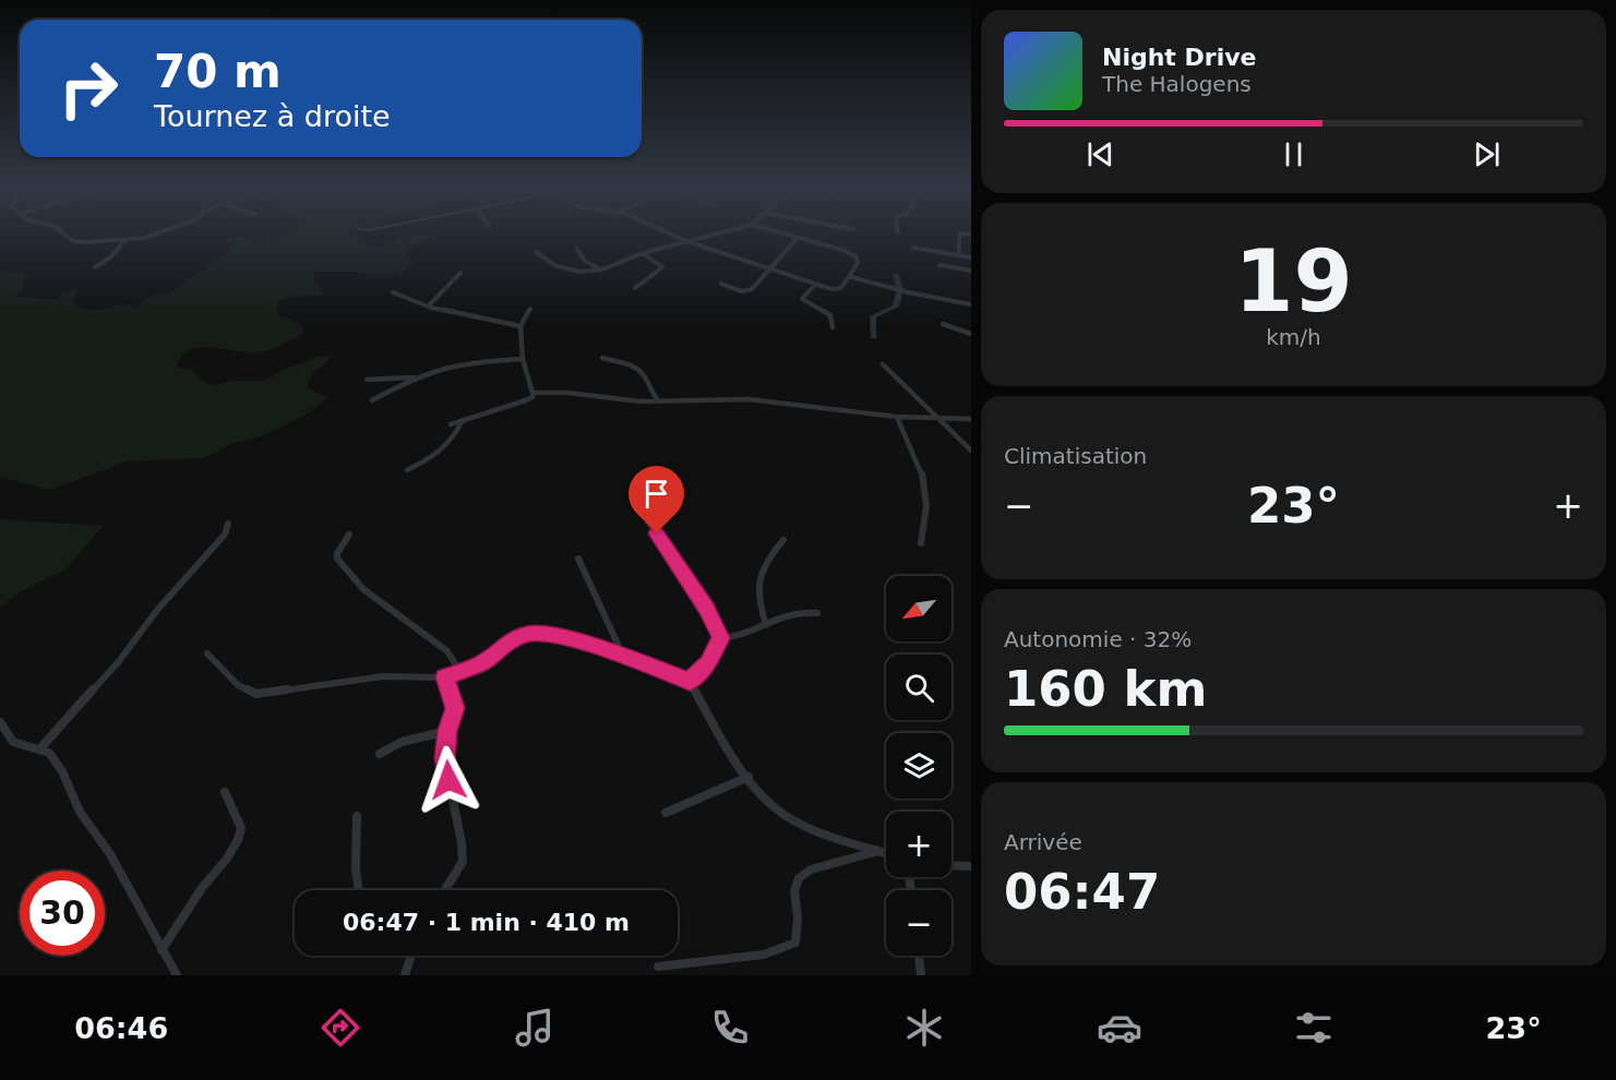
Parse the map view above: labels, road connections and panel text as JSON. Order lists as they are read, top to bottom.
{
  "north": "bottom left",
  "page": {
    "turn": ["70 m", "Tournez à droite"],
    "song": ["Night Drive", "The Halogens"],
    "tile": [
      ["19", "km/h"],
      "Climatisation",
      ["Autonomie · 32%", "160 km"],
      ["Arrivée", "06:47"]
    ],
    "heat": ["−", "23°", "+"],
    "map_buttons": ["+", "−"],
    "limit": "30",
    "trip": "06:47 · 1 min · 410 m",
    "tabs": ["06:46", "23°"]
  }
}
